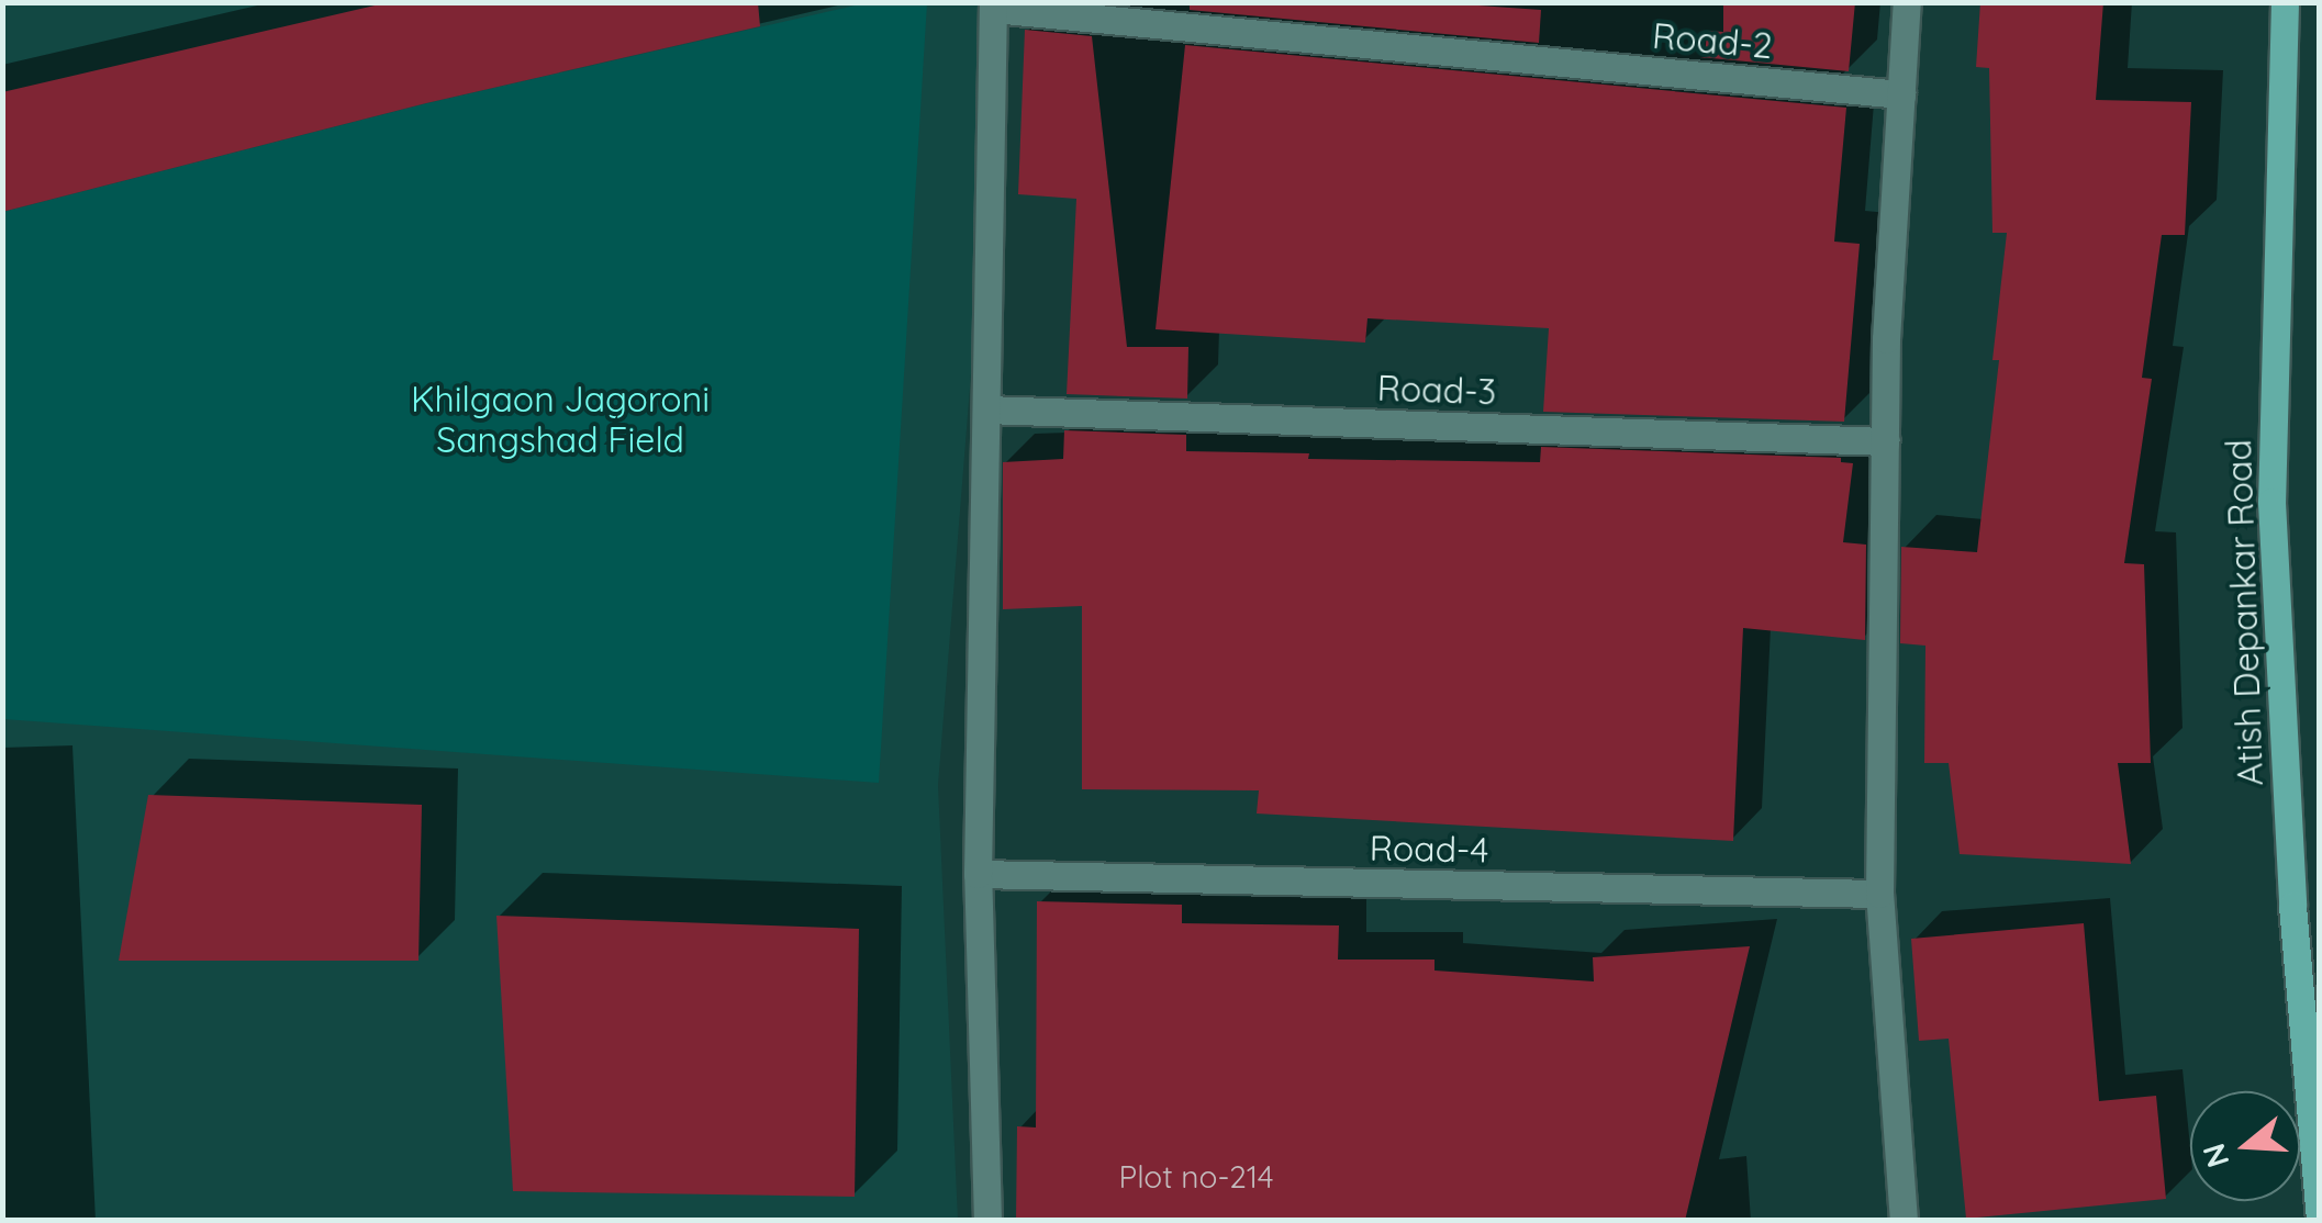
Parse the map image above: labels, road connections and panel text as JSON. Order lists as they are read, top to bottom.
{
  "streets": {
    "main road": ["Atish Depankar Road"],
    "street": ["Road-2", "Road-3", "Road-4"]
  },
  "parks": ["Khilgaon Jagoroni Sangshad Field"],
  "house_numbers": ["Plot no-214"],
  "north": "left"
}
